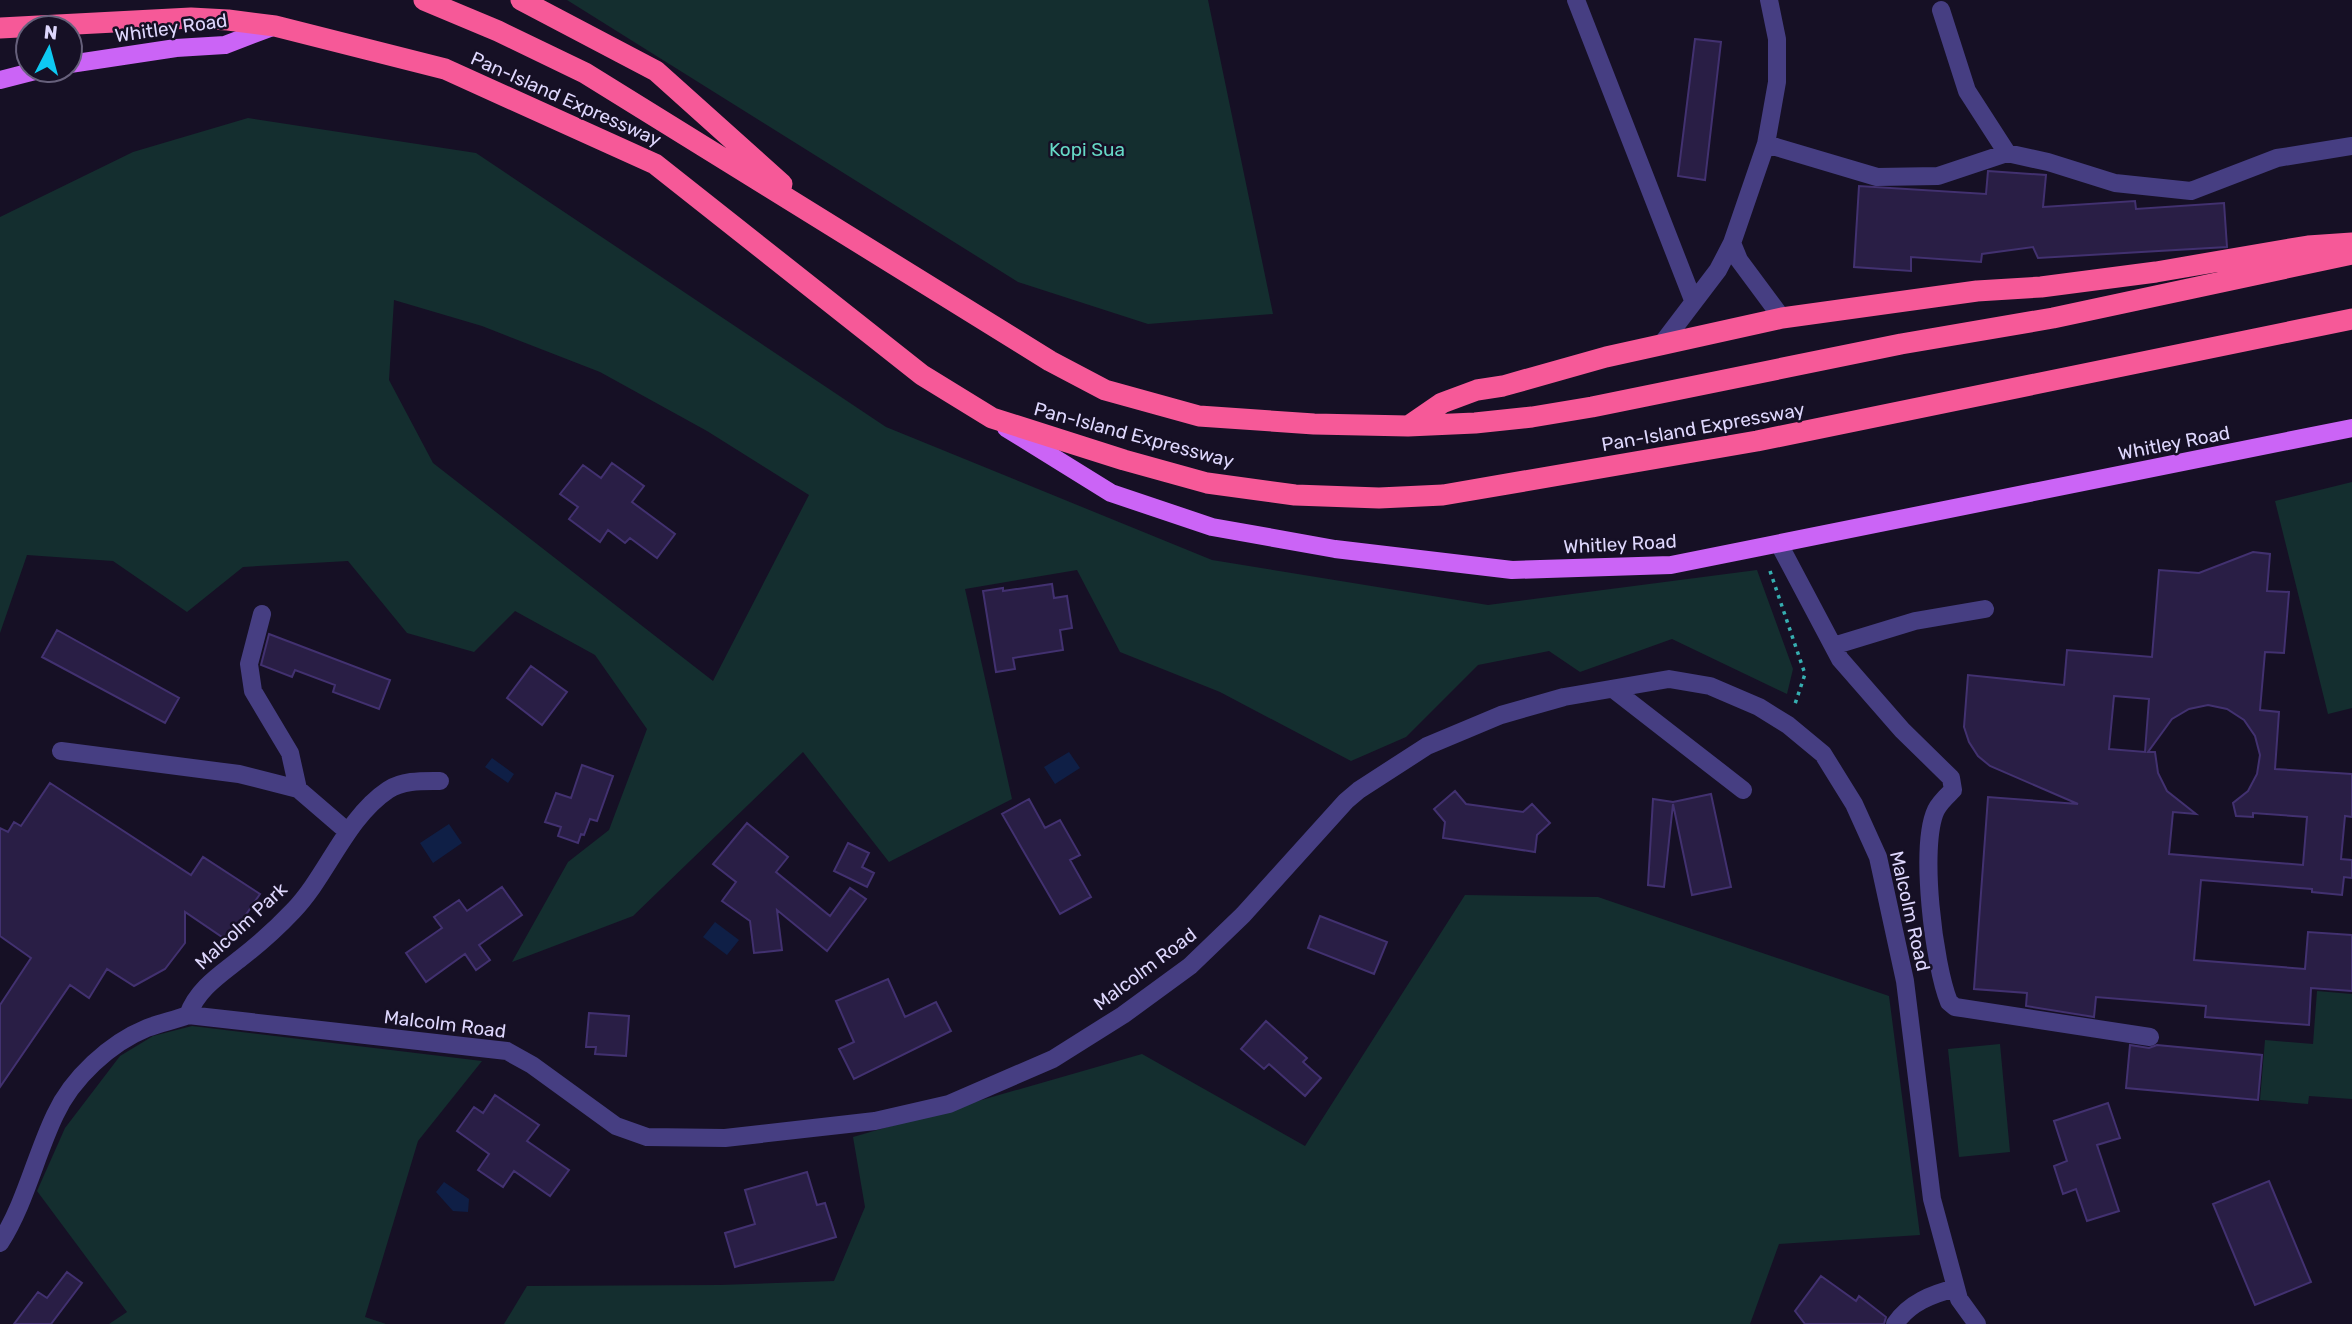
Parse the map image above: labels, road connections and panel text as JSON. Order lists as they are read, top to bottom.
{
  "streets": {
    "highway": ["Pan-Island Expressway"],
    "main road": ["Whitley Road"],
    "street": ["Malcolm Road", "Malcolm Park"]
  },
  "crossings": [
    ["Whitley Road", "Pan-Island Expressway"],
    ["Malcolm Road", "Malcolm Park"]
  ],
  "parks": ["Kopi Sua"],
  "north": "top"
}
